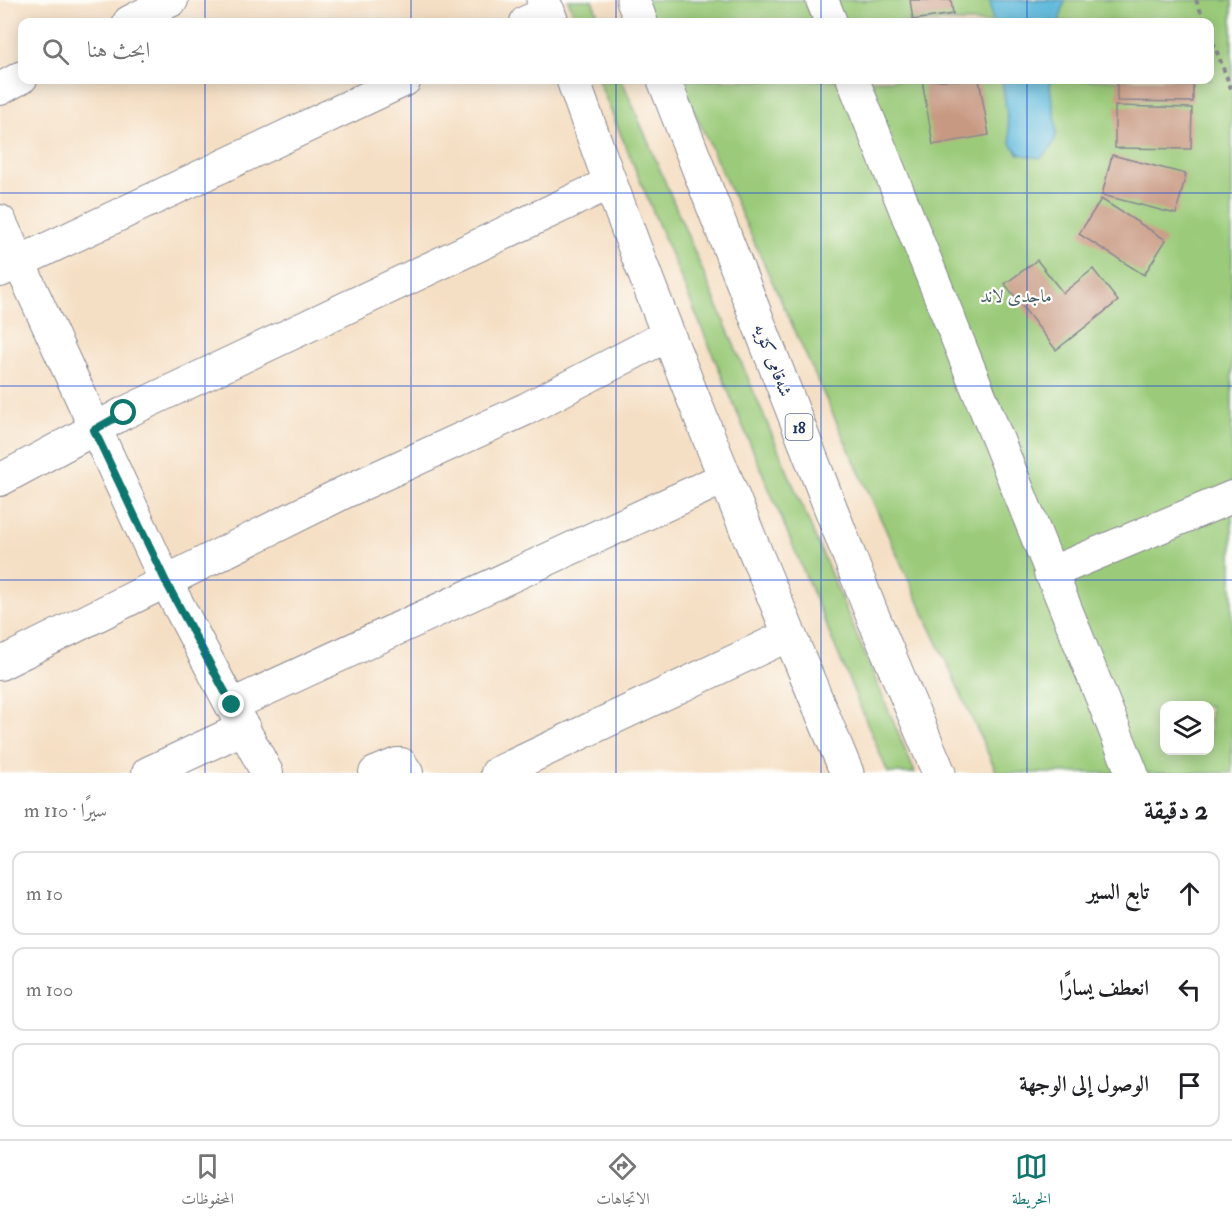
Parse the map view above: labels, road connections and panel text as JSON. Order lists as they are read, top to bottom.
{
  "streets": {
    "highway": ["شەقامی کۆیە", "18"]
  },
  "parks": ["ماجدی لاند"],
  "page": {
    "search": "ابحث هنا",
    "heading": ["2 دقيقة", "سيرًا · 110 m"],
    "list": [
      ["تابع السير", "10 m"],
      ["انعطف يسارًا", "100 m"],
      "الوصول إلى الوجهة"
    ],
    "nav": ["الخريطة", "الاتجاهات", "المحفوظات"]
  }
}
